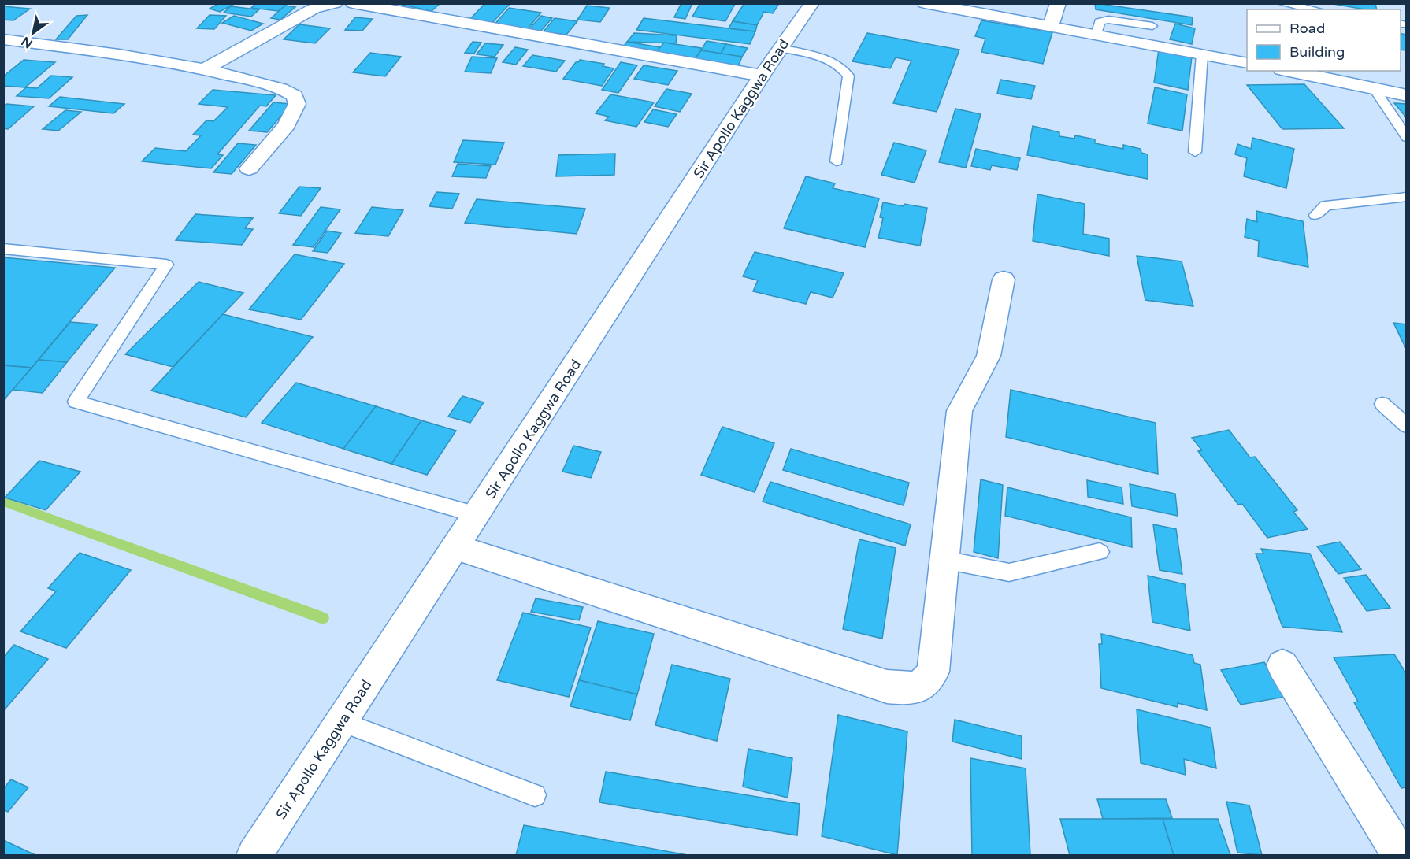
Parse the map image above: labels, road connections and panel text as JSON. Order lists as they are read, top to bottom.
{
  "streets": {
    "street": ["Sir Apollo Kaggwa Road"]
  },
  "legend": ["Road", "Building"],
  "north": "bottom left"
}
